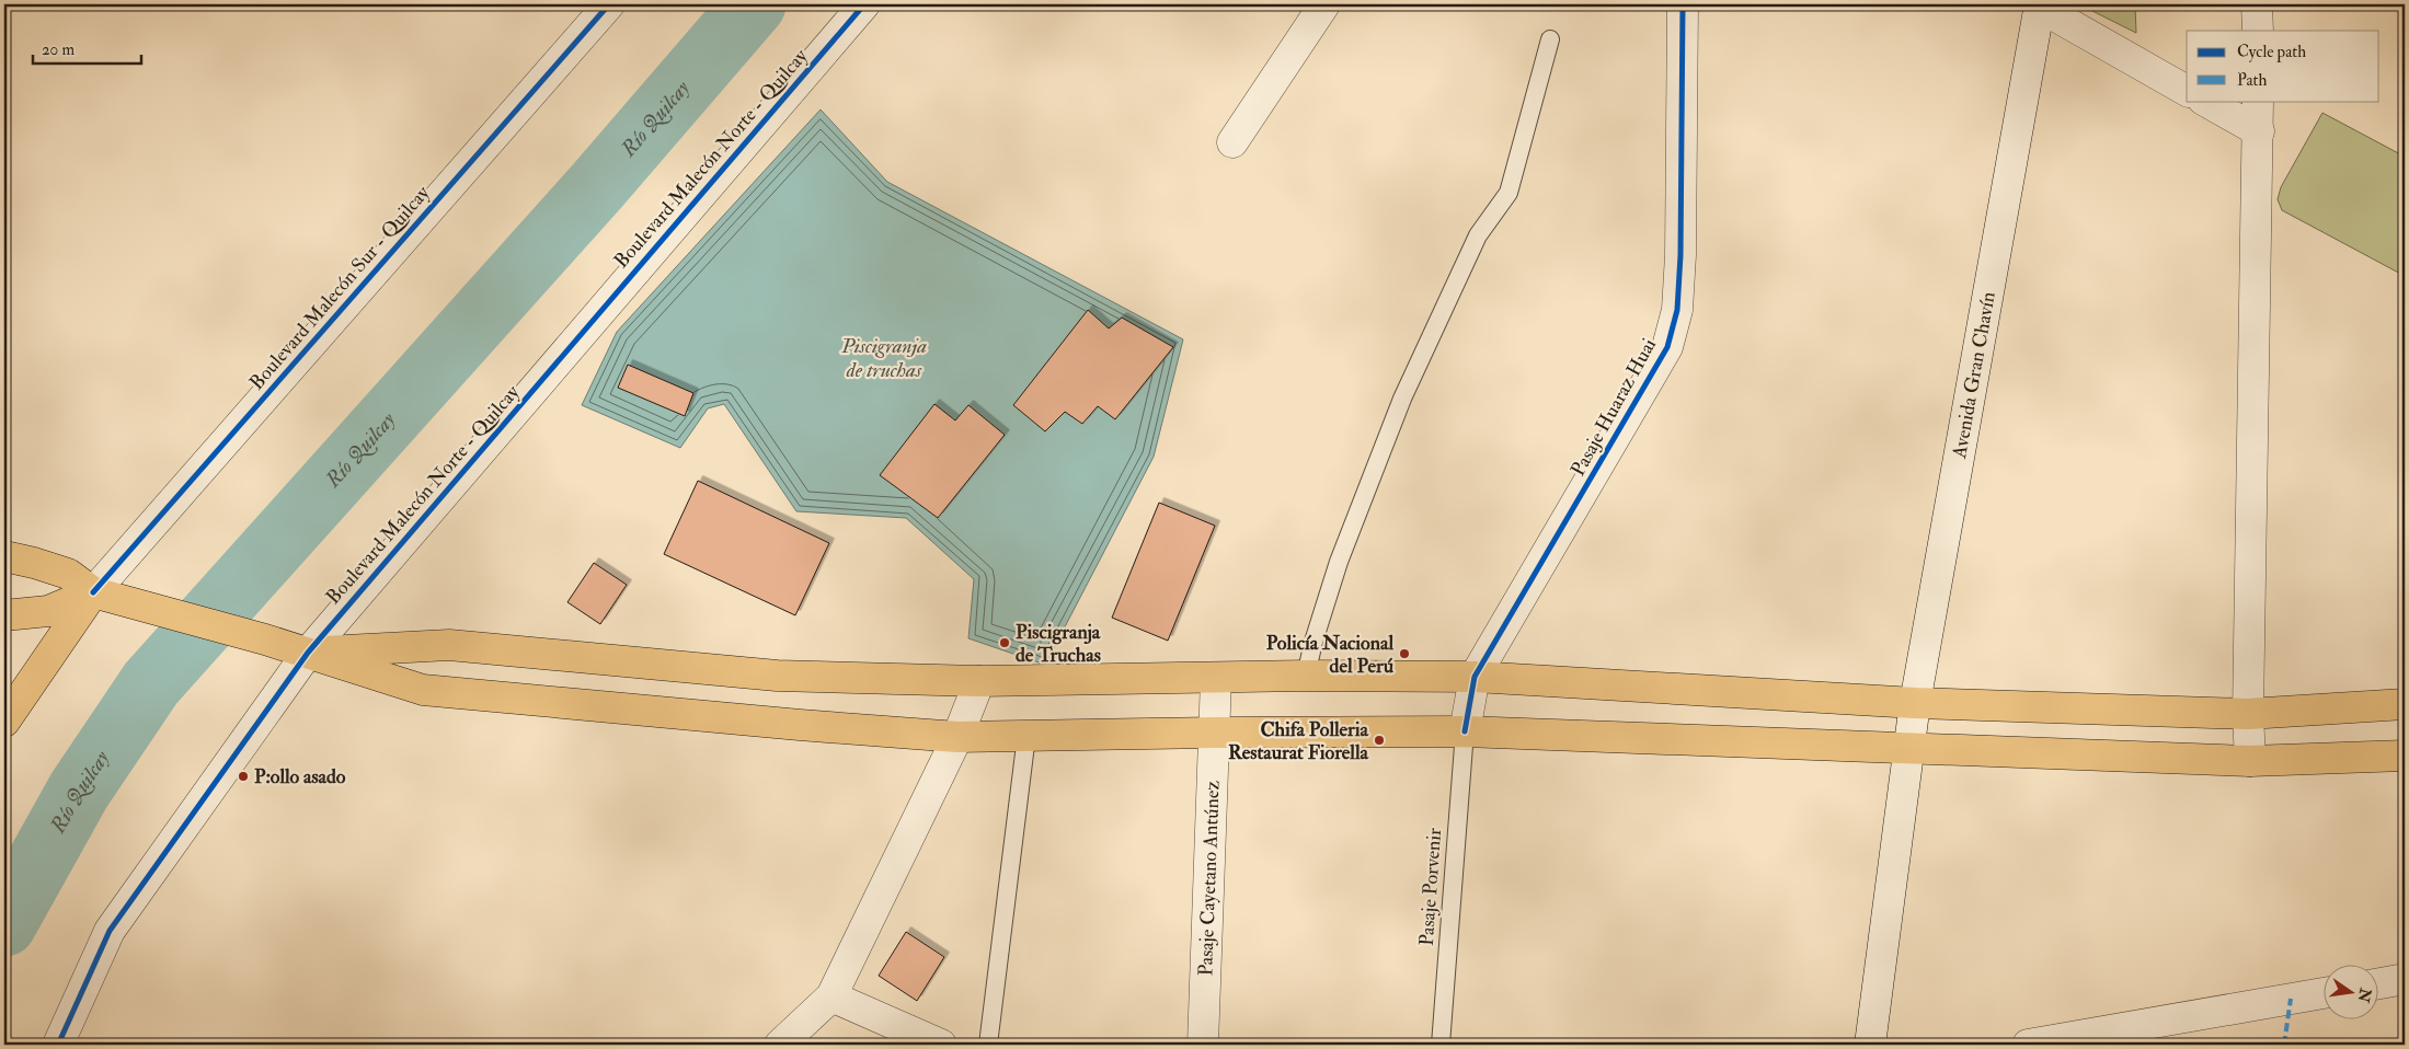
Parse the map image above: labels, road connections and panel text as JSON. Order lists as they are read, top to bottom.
{
  "streets": {
    "main road": ["Boulevard Malecón Sur - Quilcay"],
    "street": [
      "Boulevard Malecón Norte - Quilcay",
      "Avenida Gran Chavín",
      "Pasaje Huaraz Huai",
      "Pasaje Cayetano Antúnez"
    ],
    "lane": ["Pasaje Porvenir"]
  },
  "crossings": [
    ["Pasaje Huaraz Huai", "Pasaje Porvenir"]
  ],
  "water": ["Río Quilcay", "Piscigranja de truchas"],
  "places": [
    "Piscigranja de Truchas",
    "Policía Nacional del Perú",
    "Chifa Polleria Restaurat Fiorella",
    "P:ollo asado"
  ],
  "legend": ["Cycle path", "Path"],
  "scale_bar": "20 m",
  "north": "right"
}
